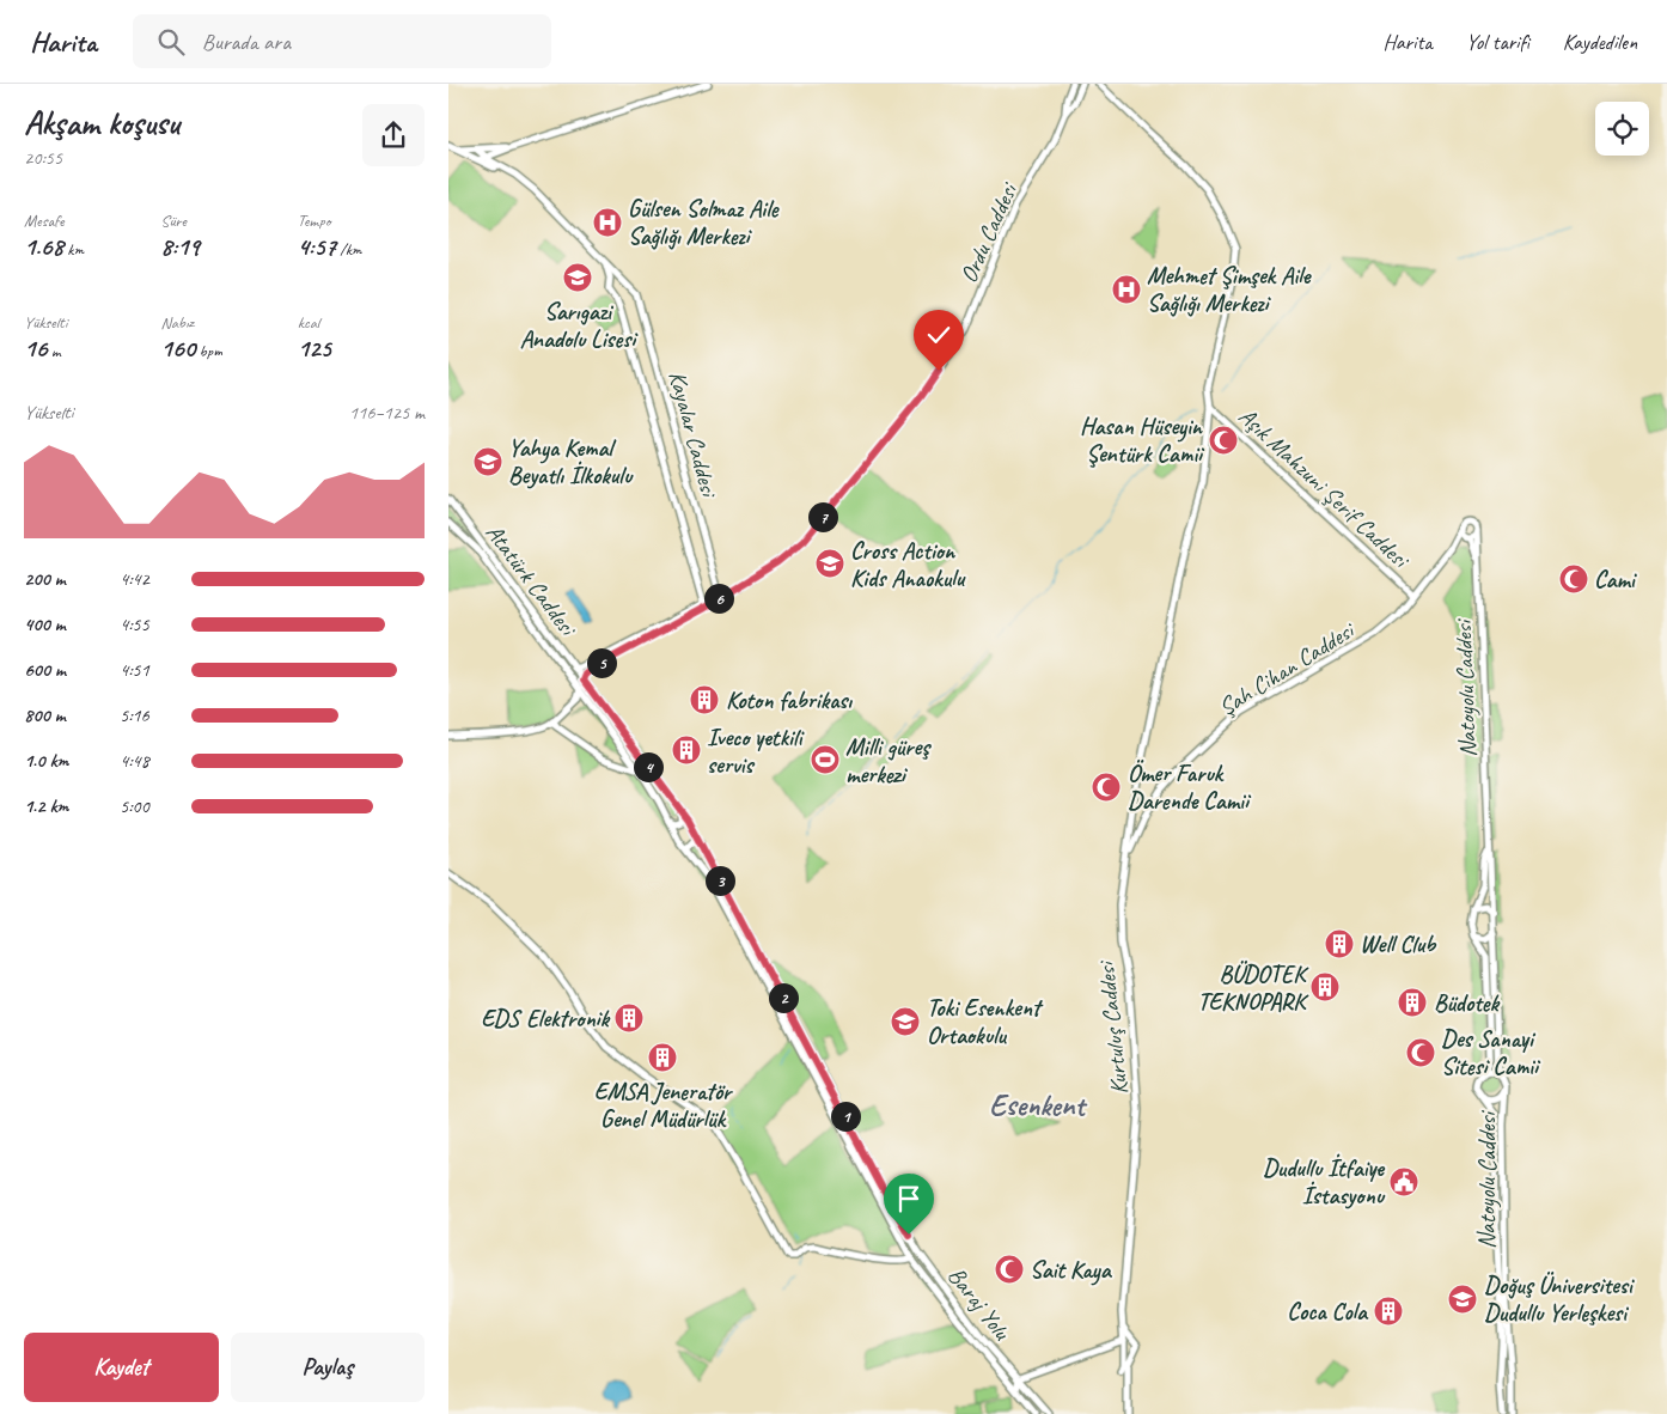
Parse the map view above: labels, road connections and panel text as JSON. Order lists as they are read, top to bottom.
{
  "streets": {
    "main road": [
      "Ordu Caddesi",
      "Kayalar Caddesi",
      "Aşık Mahzuni Şerif Caddesi",
      "Atatürk Caddesi",
      "Şah Cihan Caddesi",
      "Natoyolu Caddesi",
      "Kurtuluş Caddesi",
      "Baraj Yolu"
    ]
  },
  "crossings": [
    ["Ordu Caddesi", "Kayalar Caddesi"],
    ["Ordu Caddesi", "Atatürk Caddesi"],
    ["Ordu Caddesi", "Baraj Yolu"],
    ["Aşık Mahzuni Şerif Caddesi", "Şah Cihan Caddesi"],
    ["Aşık Mahzuni Şerif Caddesi", "Kurtuluş Caddesi"],
    ["Atatürk Caddesi", "Baraj Yolu"],
    ["Şah Cihan Caddesi", "Kurtuluş Caddesi"]
  ],
  "districts": ["Esenkent"],
  "places": {
    "hospital": ["Gülsen Solmaz Aile Sağlığı Merkezi", "Mehmet Şimşek Aile Sağlığı Merkezi"],
    "school or university": [
      "Sarıgazi Anadolu Lisesi",
      "Yahya Kemal Beyatlı İlkokulu",
      "Cross Action Kids Anaokulu",
      "Toki Esenkent Ortaokulu",
      "Doğuş Üniversitesi Dudullu Yerleşkesi"
    ],
    "mosque": [
      "Hasan Hüseyin Şentürk Camii",
      "Cami",
      "Ömer Faruk Darende Camii",
      "Des Sanayi Sitesi Camii",
      "Sait Kaya"
    ],
    "building": [
      "Koton fabrikası",
      "Iveco yetkili servis",
      "Well Club",
      "BÜDOTEK TEKNOPARK",
      "Büdotek",
      "EDS Elektronik",
      "EMSA Jeneratör Genel Müdürlük",
      "Coca Cola"
    ],
    "sports": ["Milli güreş merkezi"],
    "public building": ["Dudullu İtfaiye İstasyonu"]
  },
  "page": {
    "header": "Harita",
    "search": "Burada ara",
    "nav": ["Harita", "Yol tarifi", "Kaydedilen"],
    "heading": ["Akşam koşusu", "20:55"],
    "stats": [
      ["Mesafe", "1.68 km"],
      ["Süre", "8:19"],
      ["Tempo", "4:57 /km"],
      ["Yükselti", "16 m"],
      ["Nabız", "160 bpm"],
      ["kcal", "125"]
    ],
    "chart": ["Yükselti", "116–125 m"],
    "pins": [
      "7",
      "6",
      "5",
      "4",
      "3",
      "2",
      "1"
    ],
    "list": [
      {
        "name": "200 m",
        "note": "4:42"
      },
      {
        "name": "400 m",
        "note": "4:55"
      },
      {
        "name": "600 m",
        "note": "4:51"
      },
      {
        "name": "800 m",
        "note": "5:16"
      },
      {
        "name": "1.0 km",
        "note": "4:48"
      },
      {
        "name": "1.2 km",
        "note": "5:00"
      }
    ],
    "buttons": ["Kaydet", "Paylaş"]
  }
}
